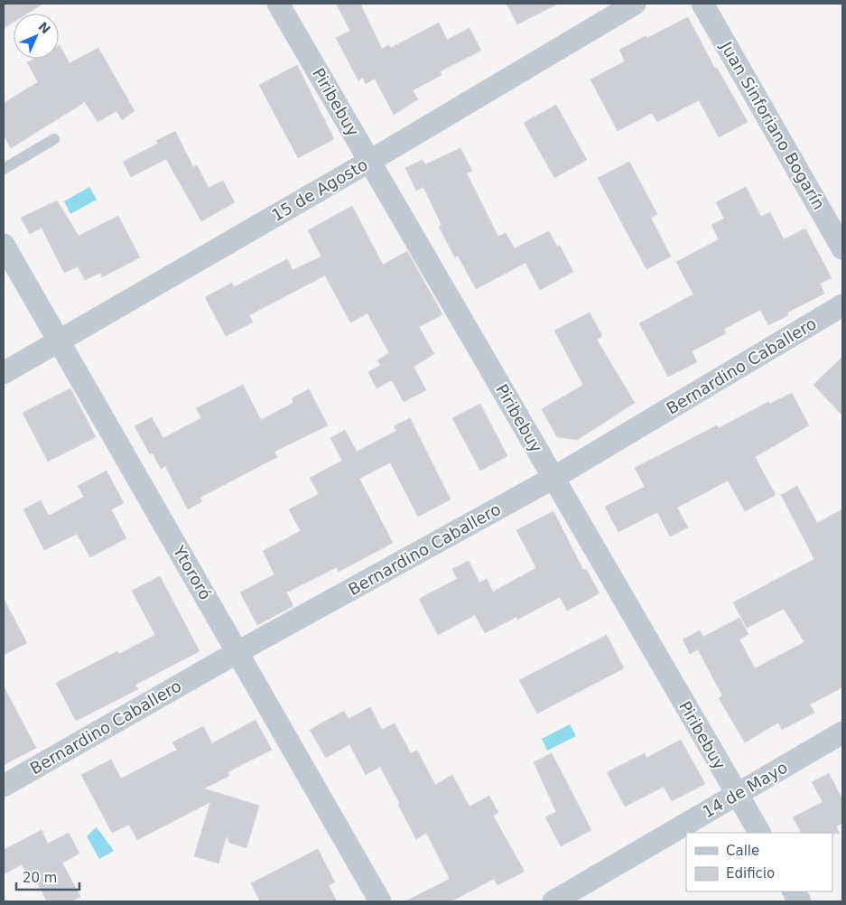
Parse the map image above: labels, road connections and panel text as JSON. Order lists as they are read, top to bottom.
{
  "streets": {
    "street": [
      "Piribebuy",
      "Juan Sinforiano Bogarín",
      "15 de Agosto",
      "Bernardino Caballero",
      "Ytororó",
      "14 de Mayo"
    ]
  },
  "crossings": [
    ["Piribebuy", "15 de Agosto"],
    ["Piribebuy", "Bernardino Caballero"],
    ["Piribebuy", "14 de Mayo"],
    ["15 de Agosto", "Ytororó"],
    ["Bernardino Caballero", "Ytororó"]
  ],
  "legend": ["Calle", "Edificio"],
  "scale_bar": "20 m",
  "north": "top right"
}
